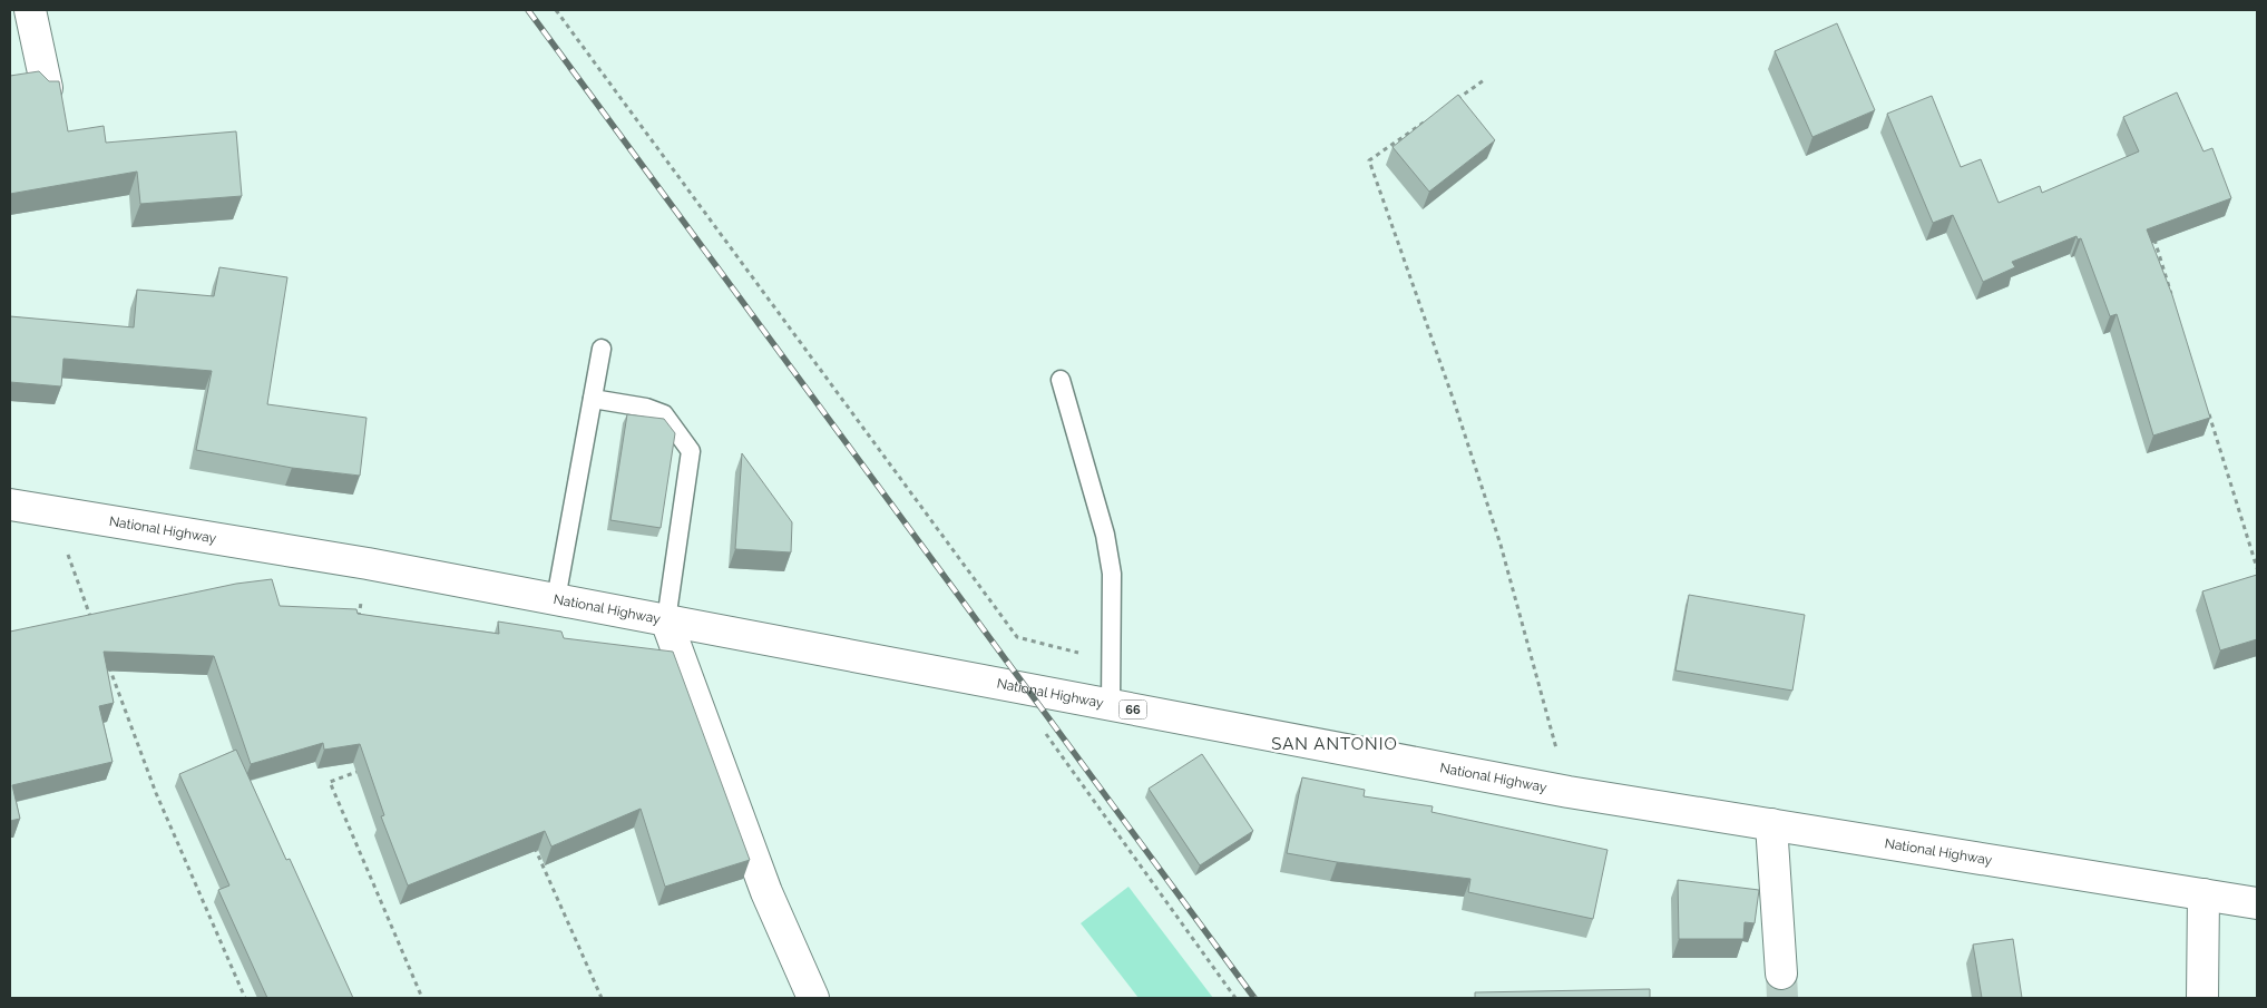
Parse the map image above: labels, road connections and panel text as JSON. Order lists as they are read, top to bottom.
{
  "streets": {
    "main road": ["National Highway", "66"]
  },
  "districts": ["SAN ANTONIO"]
}
